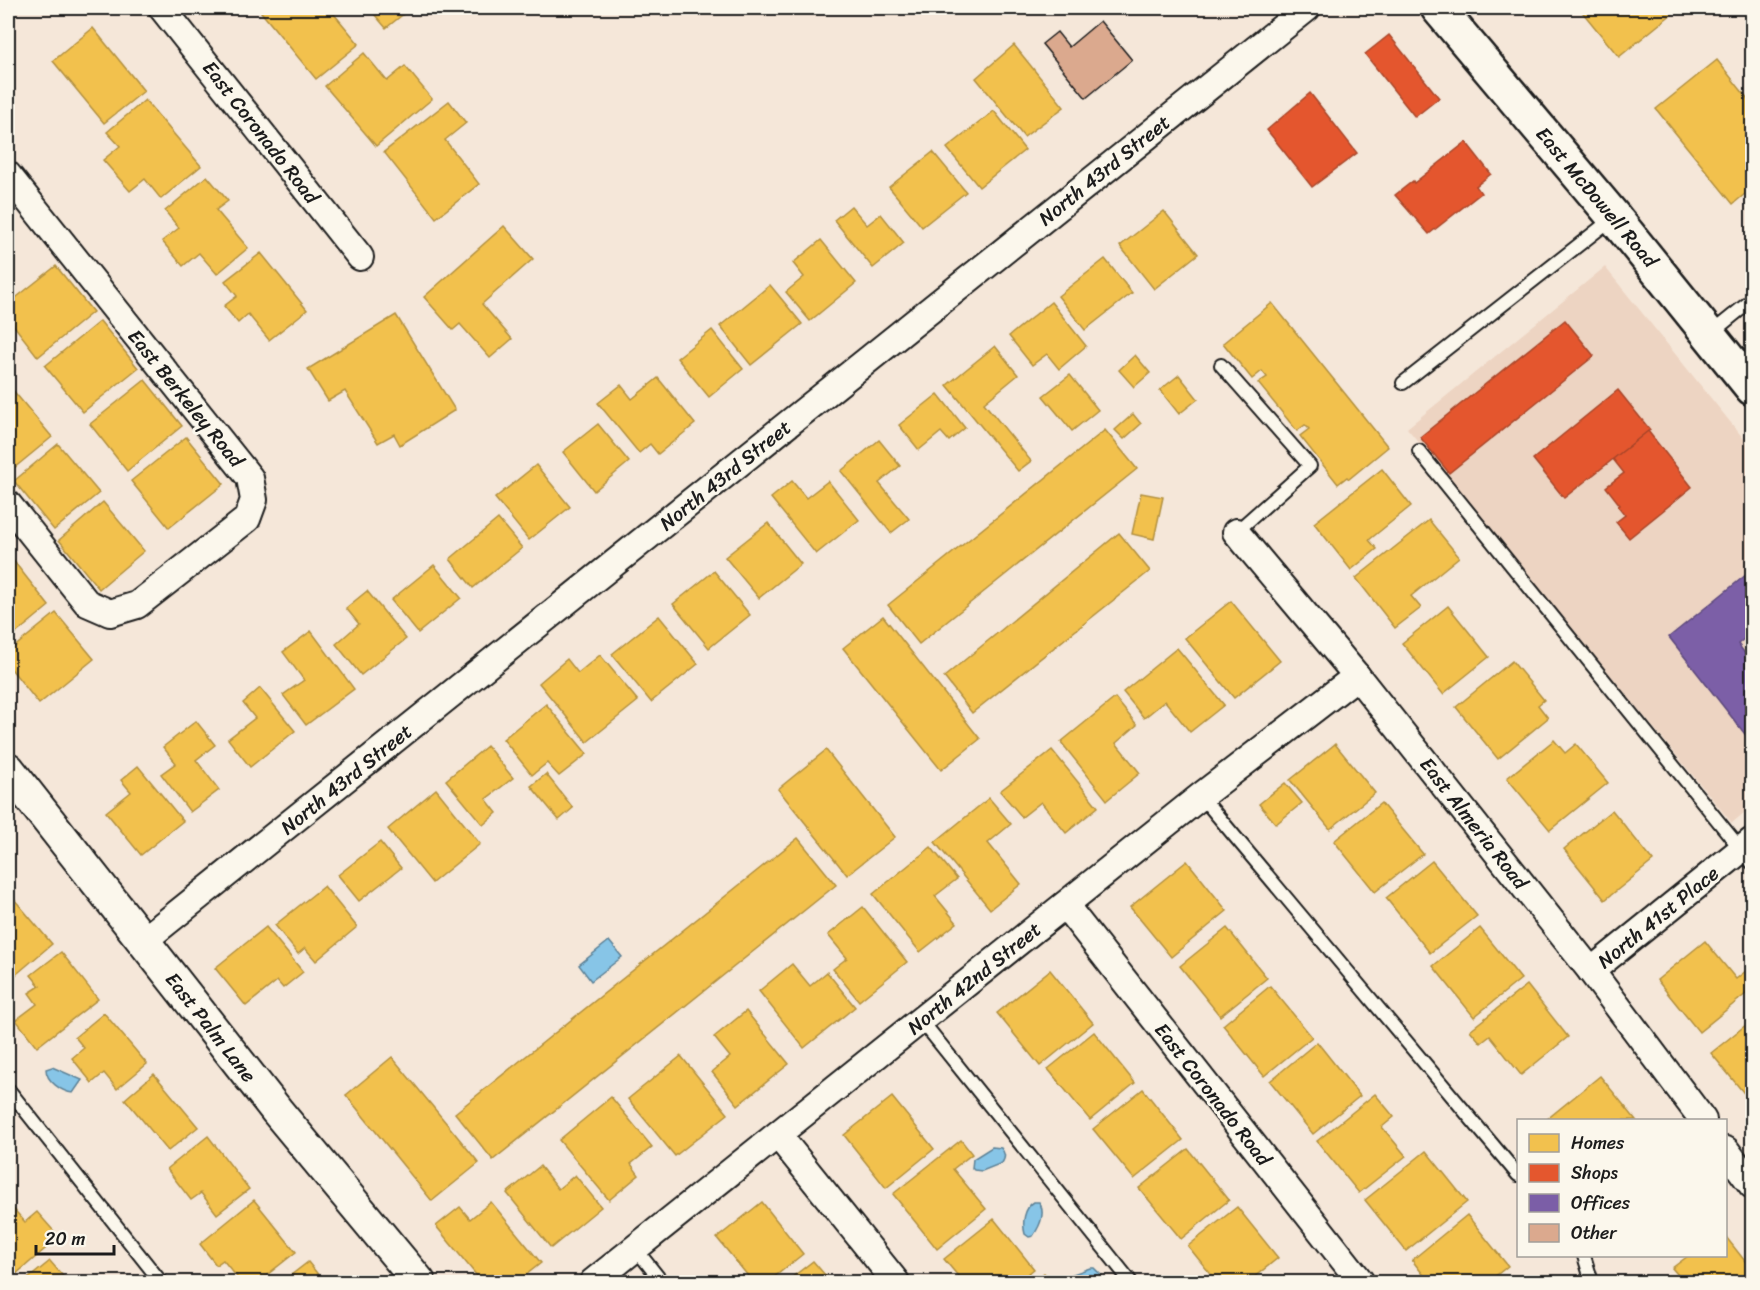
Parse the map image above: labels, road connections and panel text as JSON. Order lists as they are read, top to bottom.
{
  "streets": {
    "main road": ["East McDowell Road"],
    "street": [
      "East Coronado Road",
      "North 43rd Street",
      "East Berkeley Road",
      "East Almeria Road",
      "North 41st Place",
      "North 42nd Street",
      "East Palm Lane"
    ]
  },
  "crossings": [
    ["East Coronado Road", "North 42nd Street"],
    ["North 43rd Street", "East Palm Lane"],
    ["East Almeria Road", "North 41st Place"],
    ["East Almeria Road", "North 42nd Street"]
  ],
  "legend": [
    "Homes",
    "Shops",
    "Offices",
    "Other"
  ],
  "scale_bar": "20 m"
}
